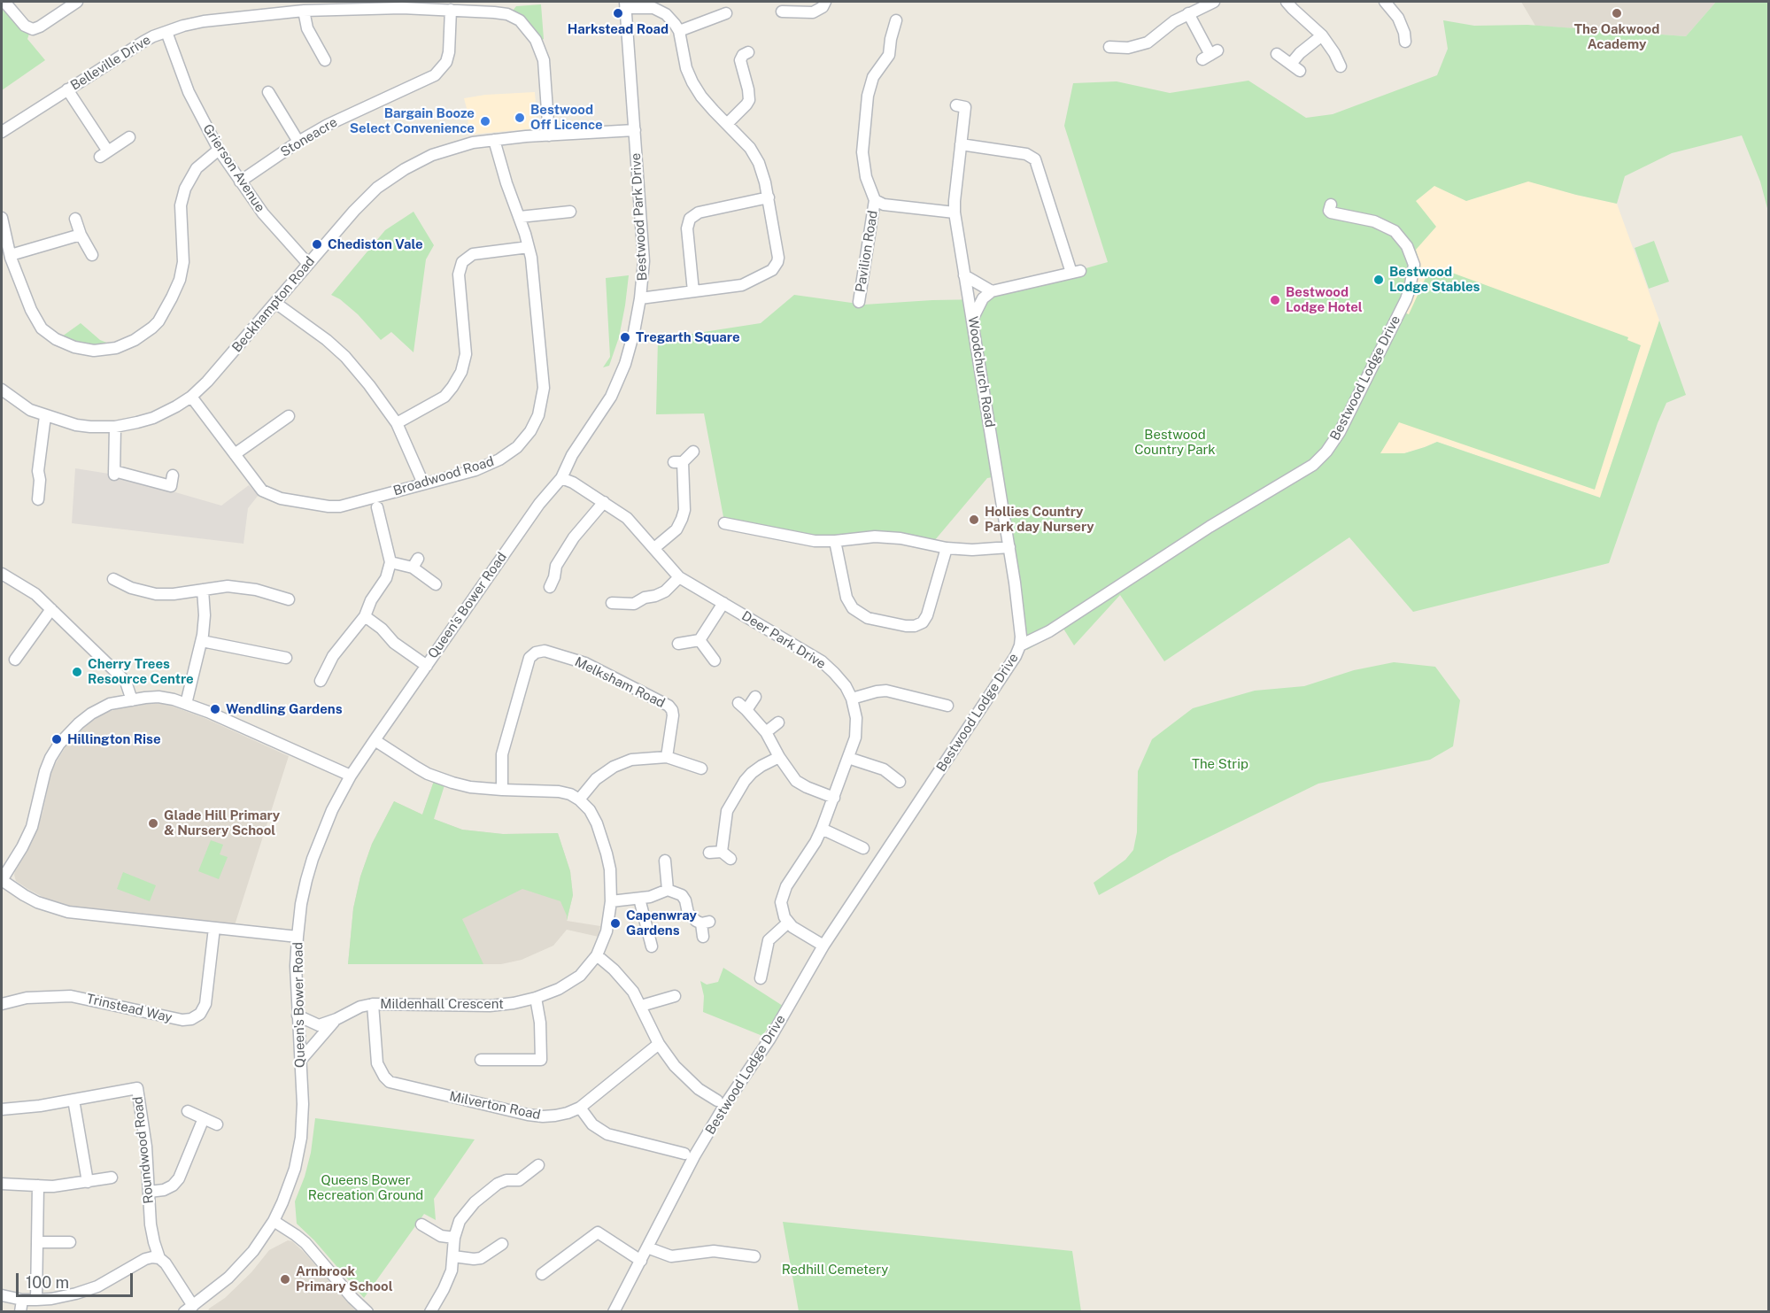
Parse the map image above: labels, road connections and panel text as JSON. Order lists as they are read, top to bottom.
{
  "streets": {
    "street": [
      "Belleville Drive",
      "Stoneacre",
      "Grierson Avenue",
      "Bestwood Park Drive",
      "Pavilion Road",
      "Beckhampton Road",
      "Woodchurch Road",
      "Bestwood Lodge Drive",
      "Broadwood Road",
      "Queen's Bower Road",
      "Deer Park Drive",
      "Melksham Road",
      "Mildenhall Crescent",
      "Trinstead Way",
      "Milverton Road",
      "Roundwood Road"
    ]
  },
  "crossings": [
    ["Belleville Drive", "Stoneacre"],
    ["Belleville Drive", "Grierson Avenue"],
    ["Belleville Drive", "Beckhampton Road"],
    ["Stoneacre", "Grierson Avenue"],
    ["Grierson Avenue", "Beckhampton Road"],
    ["Bestwood Park Drive", "Beckhampton Road"],
    ["Bestwood Park Drive", "Queen's Bower Road"],
    ["Bestwood Park Drive", "Deer Park Drive"],
    ["Pavilion Road", "Woodchurch Road"],
    ["Beckhampton Road", "Broadwood Road"],
    ["Woodchurch Road", "Bestwood Lodge Drive"],
    ["Queen's Bower Road", "Deer Park Drive"],
    ["Queen's Bower Road", "Mildenhall Crescent"],
    ["Queen's Bower Road", "Roundwood Road"],
    ["Mildenhall Crescent", "Milverton Road"]
  ],
  "parks": [
    "Bestwood Country Park",
    "The Strip",
    "Queens Bower Recreation Ground",
    "Redhill Cemetery"
  ],
  "places": [
    "Harkstead Road",
    "The Oakwood Academy",
    "Bestwood Off Licence",
    "Bargain Booze Select Convenience",
    "Chediston Vale",
    "Bestwood Lodge Stables",
    "Bestwood Lodge Hotel",
    "Tregarth Square",
    "Hollies Country Park day Nursery",
    "Cherry Trees Resource Centre",
    "Wendling Gardens",
    "Hillington Rise",
    "Glade Hill Primary & Nursery School",
    "Capenwray Gardens",
    "Arnbrook Primary School"
  ],
  "scale_bar": "100 m"
}
